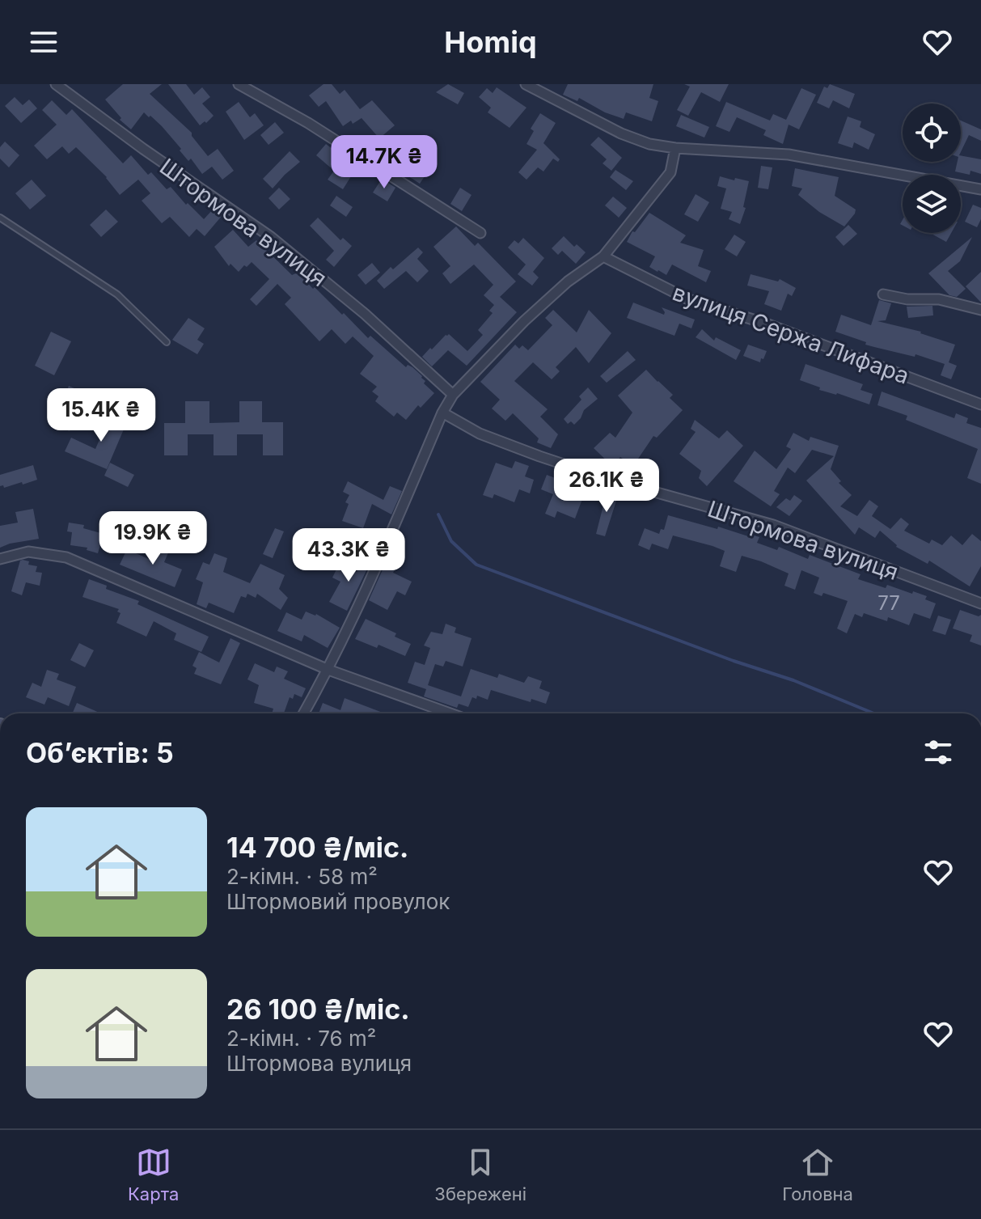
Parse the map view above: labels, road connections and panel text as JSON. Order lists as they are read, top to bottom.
{
  "streets": {
    "street": ["Штормова вулиця", "вулиця Сержа Лифара"]
  },
  "house_numbers": ["77"],
  "page": {
    "header": "Homiq",
    "price": [
      "14.7K ₴",
      "15.4K ₴",
      "26.1K ₴",
      "19.9K ₴",
      "43.3K ₴"
    ],
    "heading": "Об’єктів: 5",
    "list": [
      {
        "name": "14 700 ₴/міс.",
        "note": "2-кімн. · 58 m² · Штормовий провулок"
      },
      {
        "name": "26 100 ₴/міс.",
        "note": "2-кімн. · 76 m² · Штормова вулиця"
      }
    ],
    "tabs": ["Карта", "Збережені", "Головна"]
  }
}
